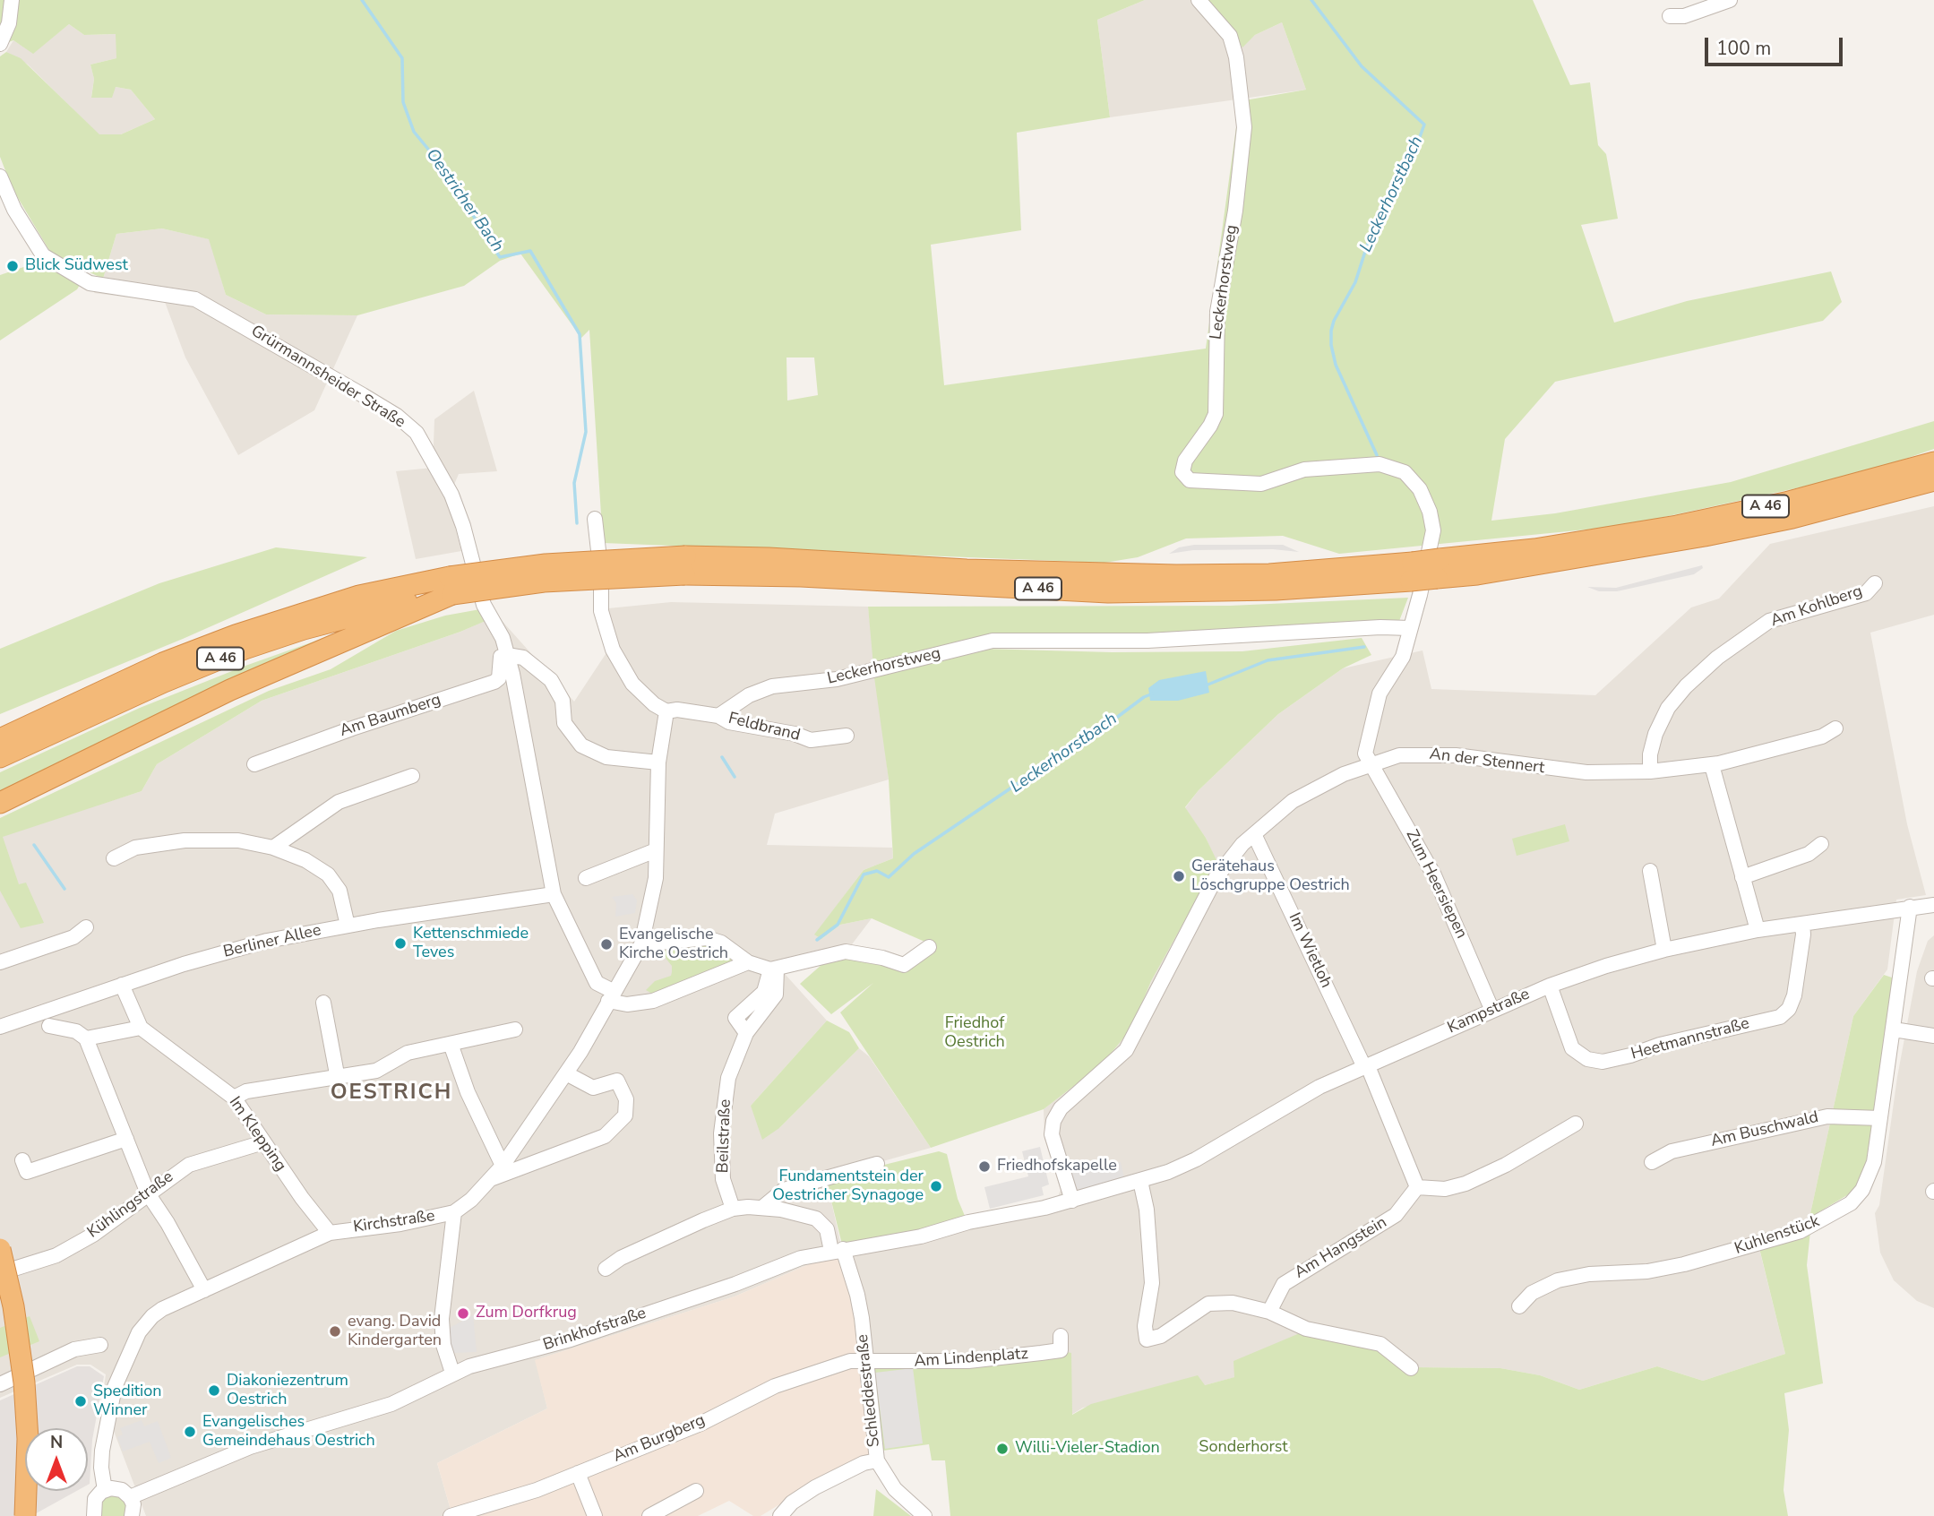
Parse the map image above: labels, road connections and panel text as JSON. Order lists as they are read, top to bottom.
{
  "streets": {
    "highway": ["A 46"],
    "street": [
      "Leckerhorstweg",
      "Grürmannsheider Straße",
      "Am Kohlberg",
      "Am Baumberg",
      "Feldbrand",
      "An der Stennert",
      "Zum Heersiepen",
      "Berliner Allee",
      "Im Wietloh",
      "Kampstraße",
      "Heetmannstraße",
      "Am Buschwald",
      "Im Klepping",
      "Beilstraße",
      "Kühlingstraße",
      "Kirchstraße",
      "Kuhlenstück",
      "Am Hangstein",
      "Brinkhofstraße",
      "Am Lindenplatz",
      "Schleddestraße",
      "Am Burgberg"
    ]
  },
  "crossings": [
    ["Leckerhorstweg", "Feldbrand"],
    ["Leckerhorstweg", "An der Stennert"],
    ["Leckerhorstweg", "Zum Heersiepen"],
    ["Grürmannsheider Straße", "Am Baumberg"],
    ["Grürmannsheider Straße", "Berliner Allee"],
    ["Grürmannsheider Straße", "Kirchstraße"],
    ["Am Kohlberg", "An der Stennert"],
    ["An der Stennert", "Zum Heersiepen"],
    ["An der Stennert", "Im Wietloh"],
    ["An der Stennert", "Kampstraße"],
    ["An der Stennert", "Brinkhofstraße"],
    ["Zum Heersiepen", "Kampstraße"],
    ["Berliner Allee", "Im Klepping"],
    ["Im Wietloh", "Kampstraße"],
    ["Kampstraße", "Heetmannstraße"],
    ["Kampstraße", "Kuhlenstück"],
    ["Kampstraße", "Brinkhofstraße"],
    ["Am Buschwald", "Kuhlenstück"],
    ["Im Klepping", "Kühlingstraße"],
    ["Im Klepping", "Kirchstraße"],
    ["Brinkhofstraße", "Schleddestraße"],
    ["Am Lindenplatz", "Schleddestraße"],
    ["Am Lindenplatz", "Am Burgberg"],
    ["Schleddestraße", "Am Burgberg"]
  ],
  "districts": ["OESTRICH"],
  "water": ["Leckerhorstbach", "Oestricher Bach"],
  "parks": ["Friedhof Oestrich", "Sonderhorst"],
  "places": [
    "Blick Südwest",
    "Gerätehaus Löschgruppe Oestrich",
    "Kettenschmiede Teves",
    "Evangelische Kirche Oestrich",
    "Friedhofskapelle",
    "Fundamentstein der Oestricher Synagoge",
    "Zum Dorfkrug",
    "evang. David Kindergarten",
    "Diakoniezentrum Oestrich",
    "Spedition Winner",
    "Evangelisches Gemeindehaus Oestrich",
    "Willi-Vieler-Stadion"
  ],
  "scale_bar": "100 m",
  "north": "top"
}
